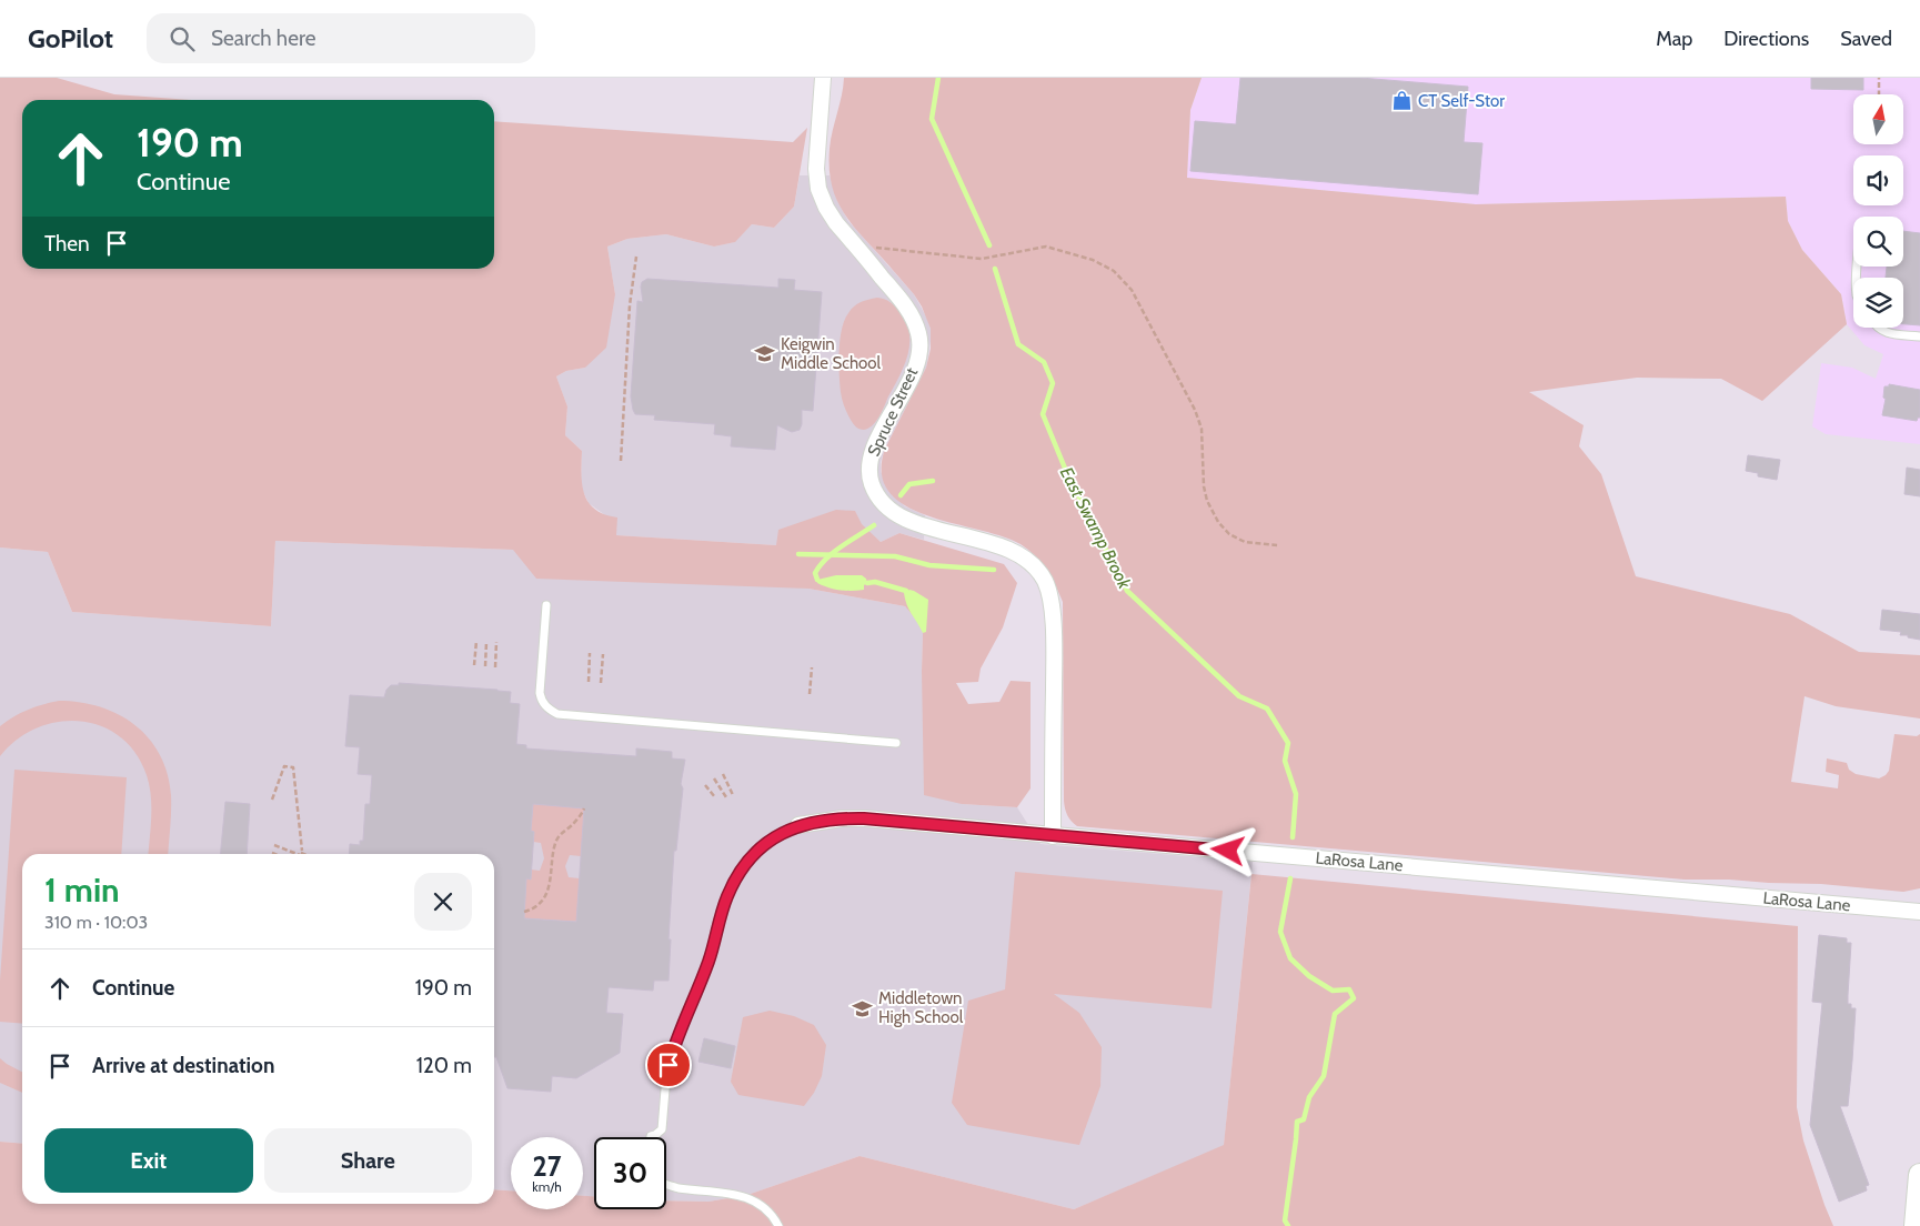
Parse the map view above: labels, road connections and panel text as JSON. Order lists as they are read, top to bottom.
{
  "streets": {
    "street": ["Spruce Street", "LaRosa Lane"]
  },
  "crossings": [
    ["Spruce Street", "LaRosa Lane"]
  ],
  "water": ["East Swamp Brook"],
  "places": {
    "shop": ["CT Self-Stor"],
    "school or university": ["Keigwin Middle School", "Middletown High School"]
  },
  "north": "top",
  "page": {
    "header": "GoPilot",
    "search": "Search here",
    "nav": ["Map", "Directions", "Saved"],
    "turn": ["190 m", "Continue"],
    "then": "Then",
    "heading": ["1 min", "310 m · 10:03"],
    "list": [
      {
        "name": "Continue",
        "value": "190 m"
      },
      {
        "name": "Arrive at destination",
        "value": "120 m"
      }
    ],
    "buttons": ["Exit", "Share"],
    "speed": "27 km/h",
    "limit": "30"
  }
}
